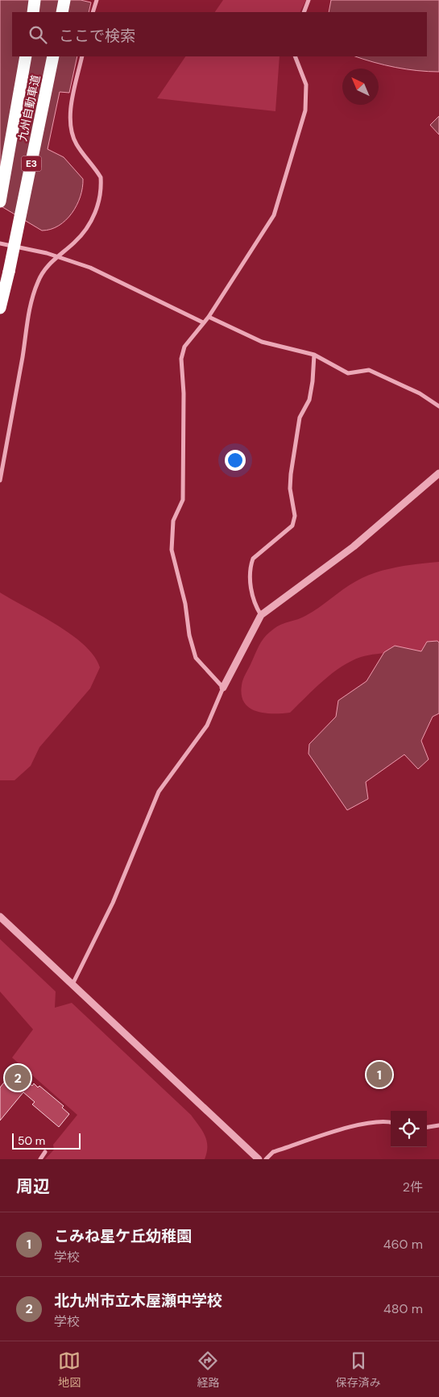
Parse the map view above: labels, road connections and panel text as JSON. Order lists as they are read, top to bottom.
{
  "streets": {
    "highway": ["九州自動車道", "E3"]
  },
  "scale_bar": "50 m",
  "north": "top left",
  "page": {
    "search": "ここで検索",
    "pins": ["1", "2"],
    "scale": "50 m",
    "heading": ["周辺", "2件"],
    "list": [
      {
        "mark": "1",
        "name": "こみね星ケ丘幼稚園",
        "note": "学校",
        "value": "460 m"
      },
      {
        "mark": "2",
        "name": "北九州市立木屋瀬中学校",
        "note": "学校",
        "value": "480 m"
      }
    ],
    "nav": ["地図", "経路", "保存済み"]
  }
}
